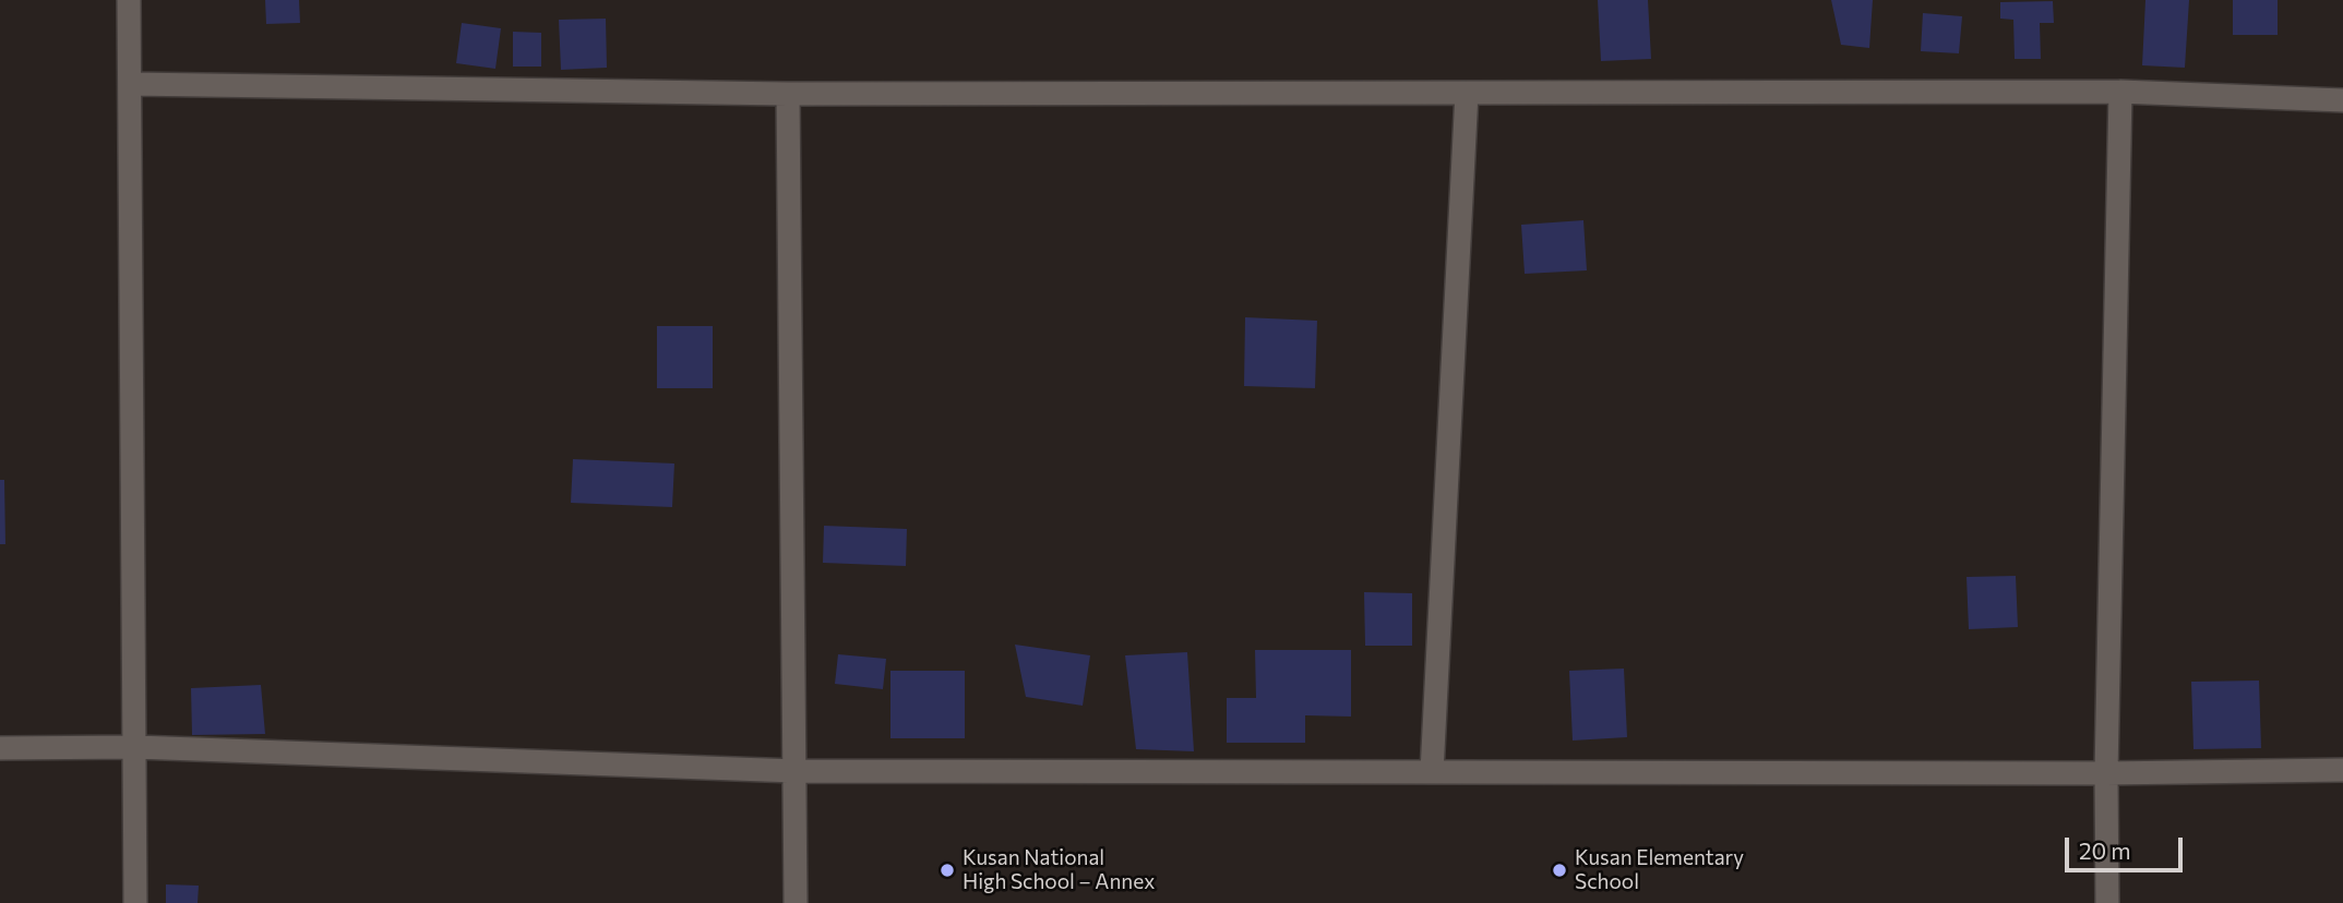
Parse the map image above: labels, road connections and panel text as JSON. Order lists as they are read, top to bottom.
{
  "places": ["Kusan National High School – Annex", "Kusan Elementary School"],
  "scale_bar": "20 m"
}
